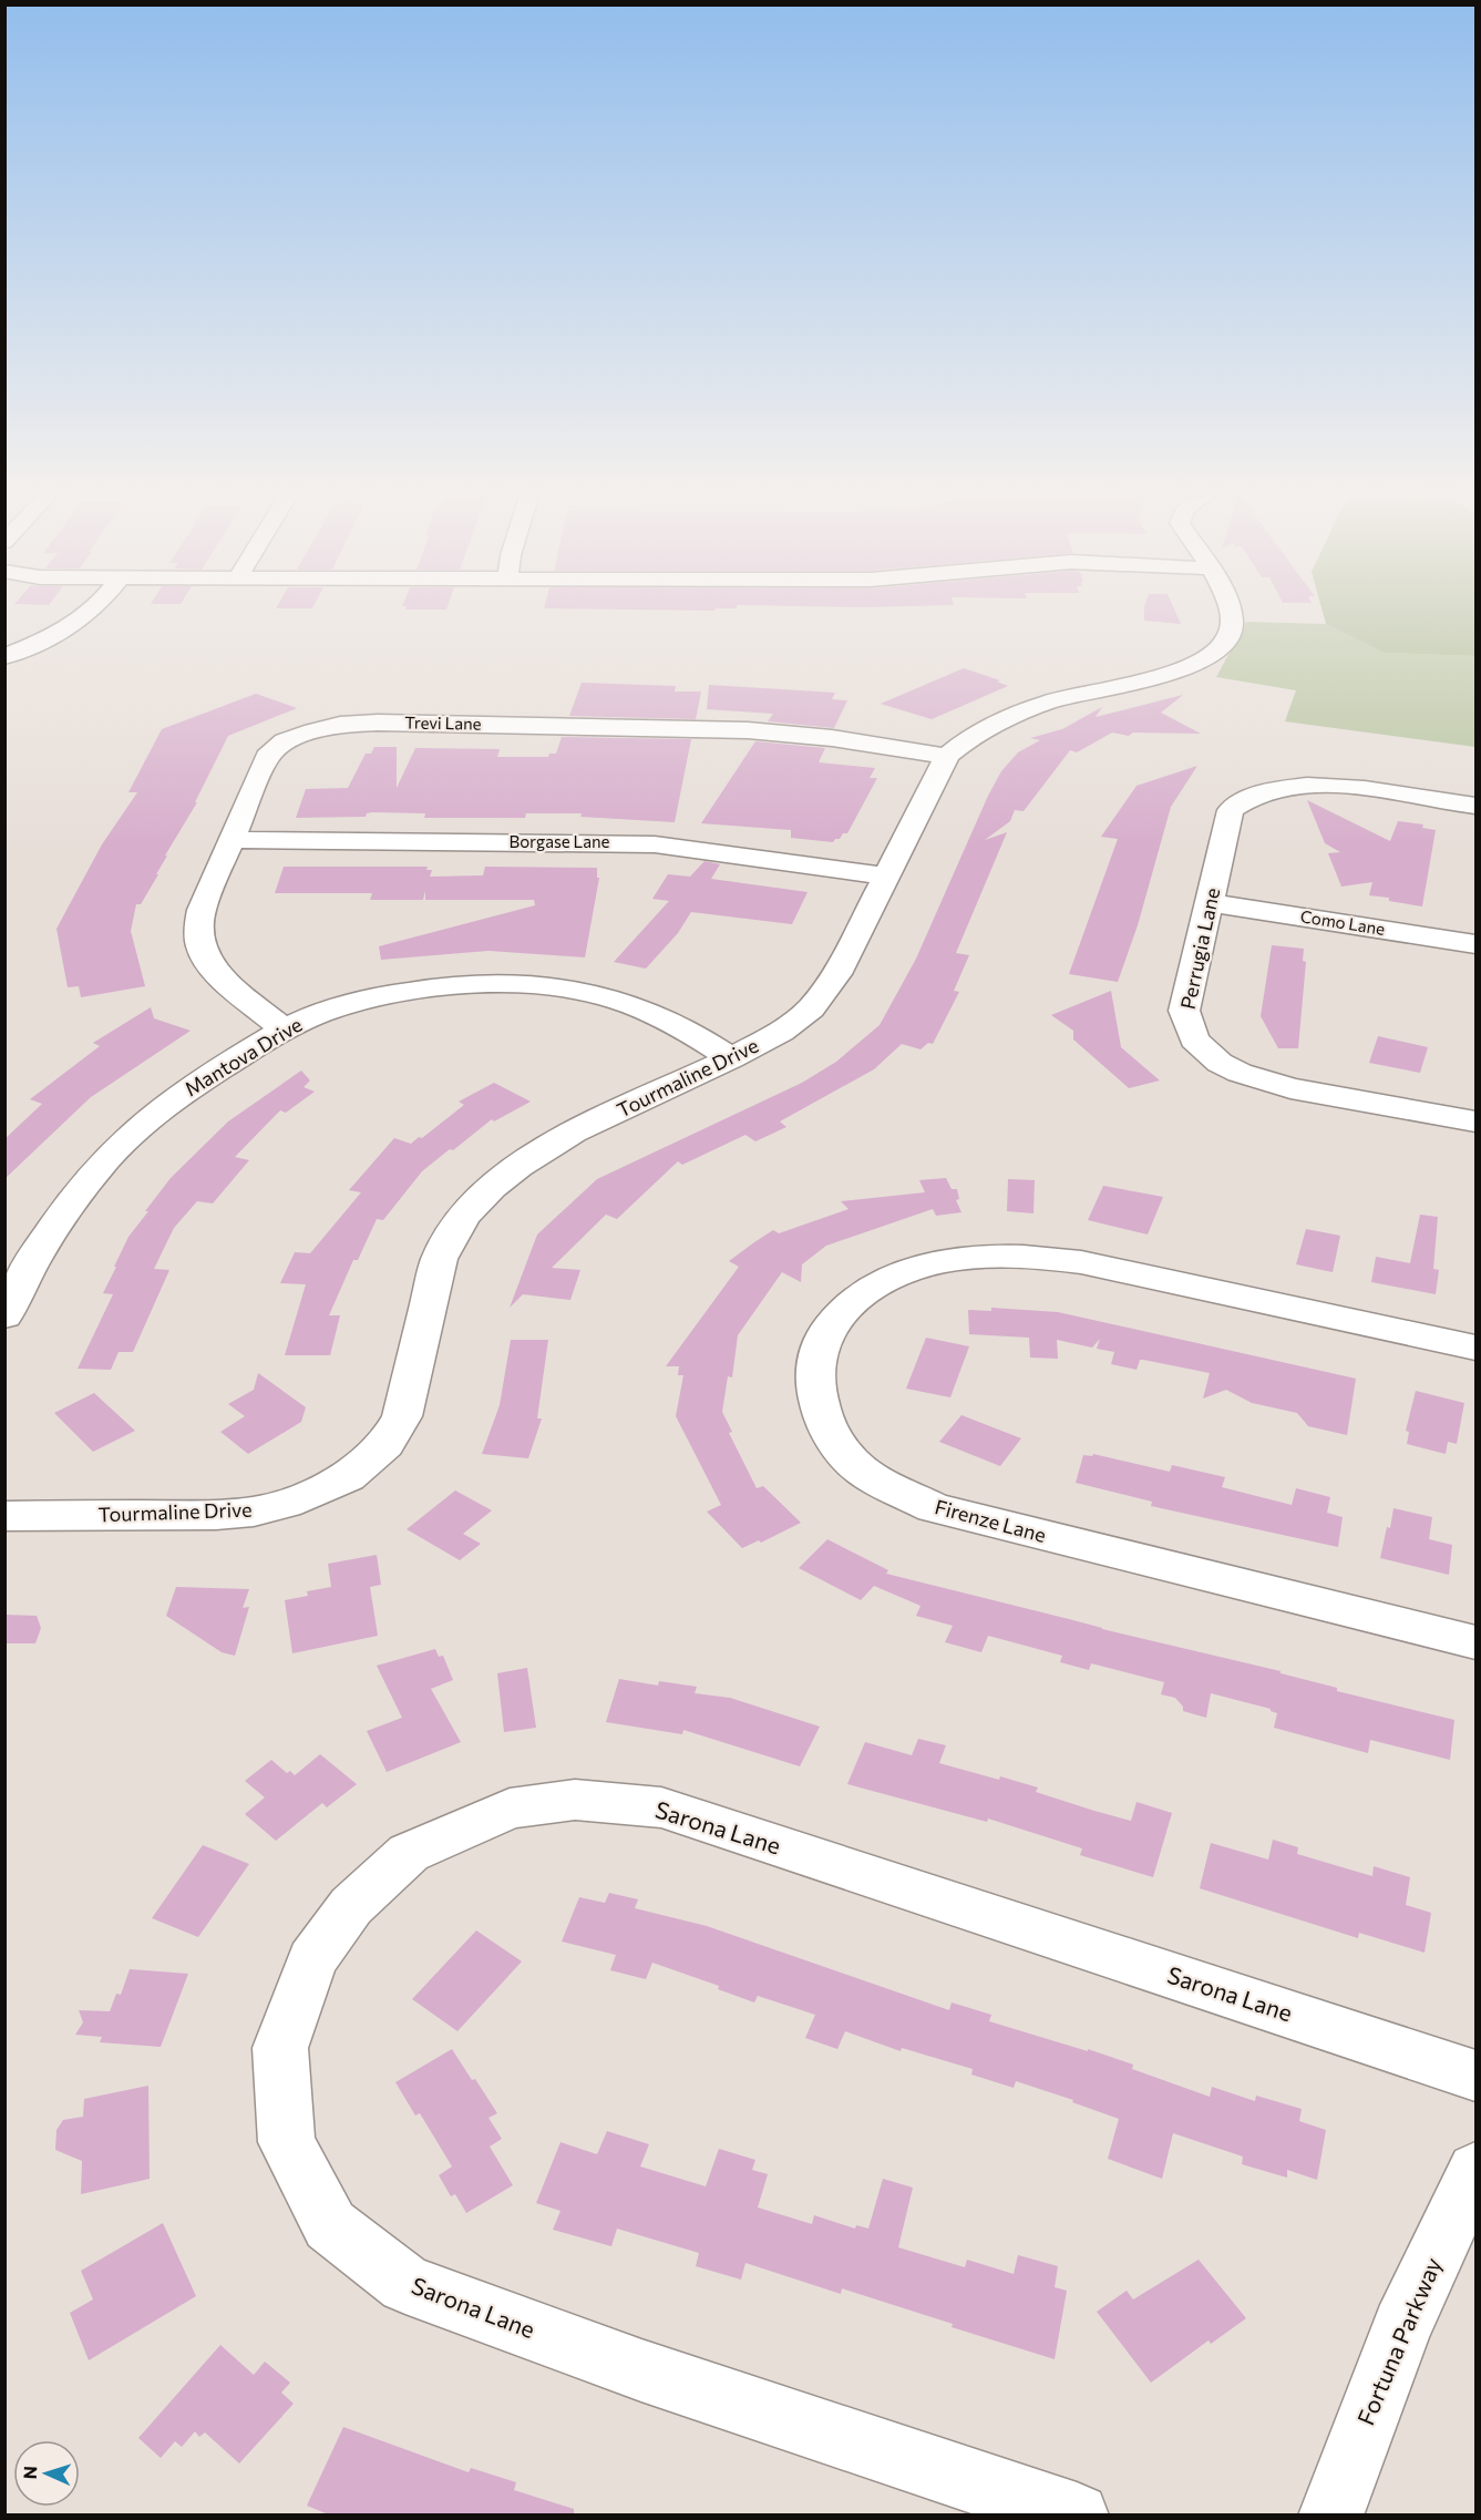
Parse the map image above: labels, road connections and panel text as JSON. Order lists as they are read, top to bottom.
{
  "streets": {
    "street": [
      "Trevi Lane",
      "Borgase Lane",
      "Como Lane",
      "Perrugia Lane",
      "Mantova Drive",
      "Tourmaline Drive",
      "Firenze Lane",
      "Sarona Lane",
      "Fortuna Parkway"
    ]
  },
  "crossings": [
    ["Trevi Lane", "Borgase Lane"],
    ["Trevi Lane", "Mantova Drive"],
    ["Trevi Lane", "Tourmaline Drive"],
    ["Borgase Lane", "Tourmaline Drive"],
    ["Como Lane", "Perrugia Lane"],
    ["Mantova Drive", "Tourmaline Drive"]
  ],
  "north": "left"
}
